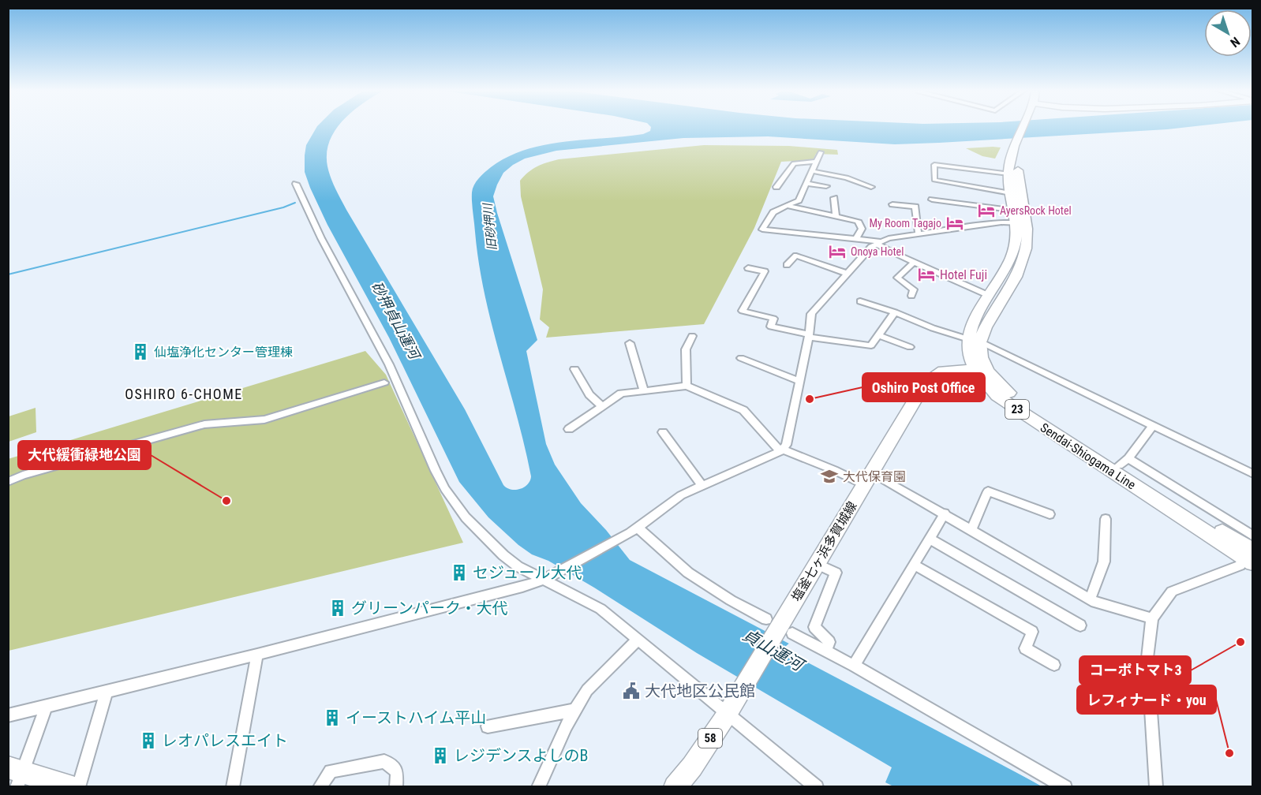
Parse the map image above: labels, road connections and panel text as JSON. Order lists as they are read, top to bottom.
{
  "streets": {
    "main road": [
      "23",
      "Sendai-Shiogama Line",
      "塩釜七ヶ浜多賀城線",
      "58"
    ]
  },
  "crossings": [
    ["23", "Sendai-Shiogama Line"],
    ["Sendai-Shiogama Line", "塩釜七ヶ浜多賀城線"],
    ["塩釜七ヶ浜多賀城線", "58"]
  ],
  "districts": ["OSHIRO 6-CHOME"],
  "water": ["旧砂押川", "砂押貞山運河", "貞山運河"],
  "places": {
    "hotel": [
      "AyersRock Hotel",
      "My Room Tagajo",
      "Onoya Hotel",
      "Hotel Fuji"
    ],
    "building": [
      "仙塩浄化センター管理棟",
      "セジュール大代",
      "グリーンパーク・大代",
      "イーストハイム平山",
      "レオパレスエイト",
      "レジデンスよしのB"
    ],
    "other": [
      "Oshiro Post Office",
      "大代緩衝緑地公園",
      "コーポトマト3",
      "レフィナード・you"
    ],
    "school or university": ["大代保育園"],
    "public building": ["大代地区公民館"]
  },
  "north": "bottom right"
}
